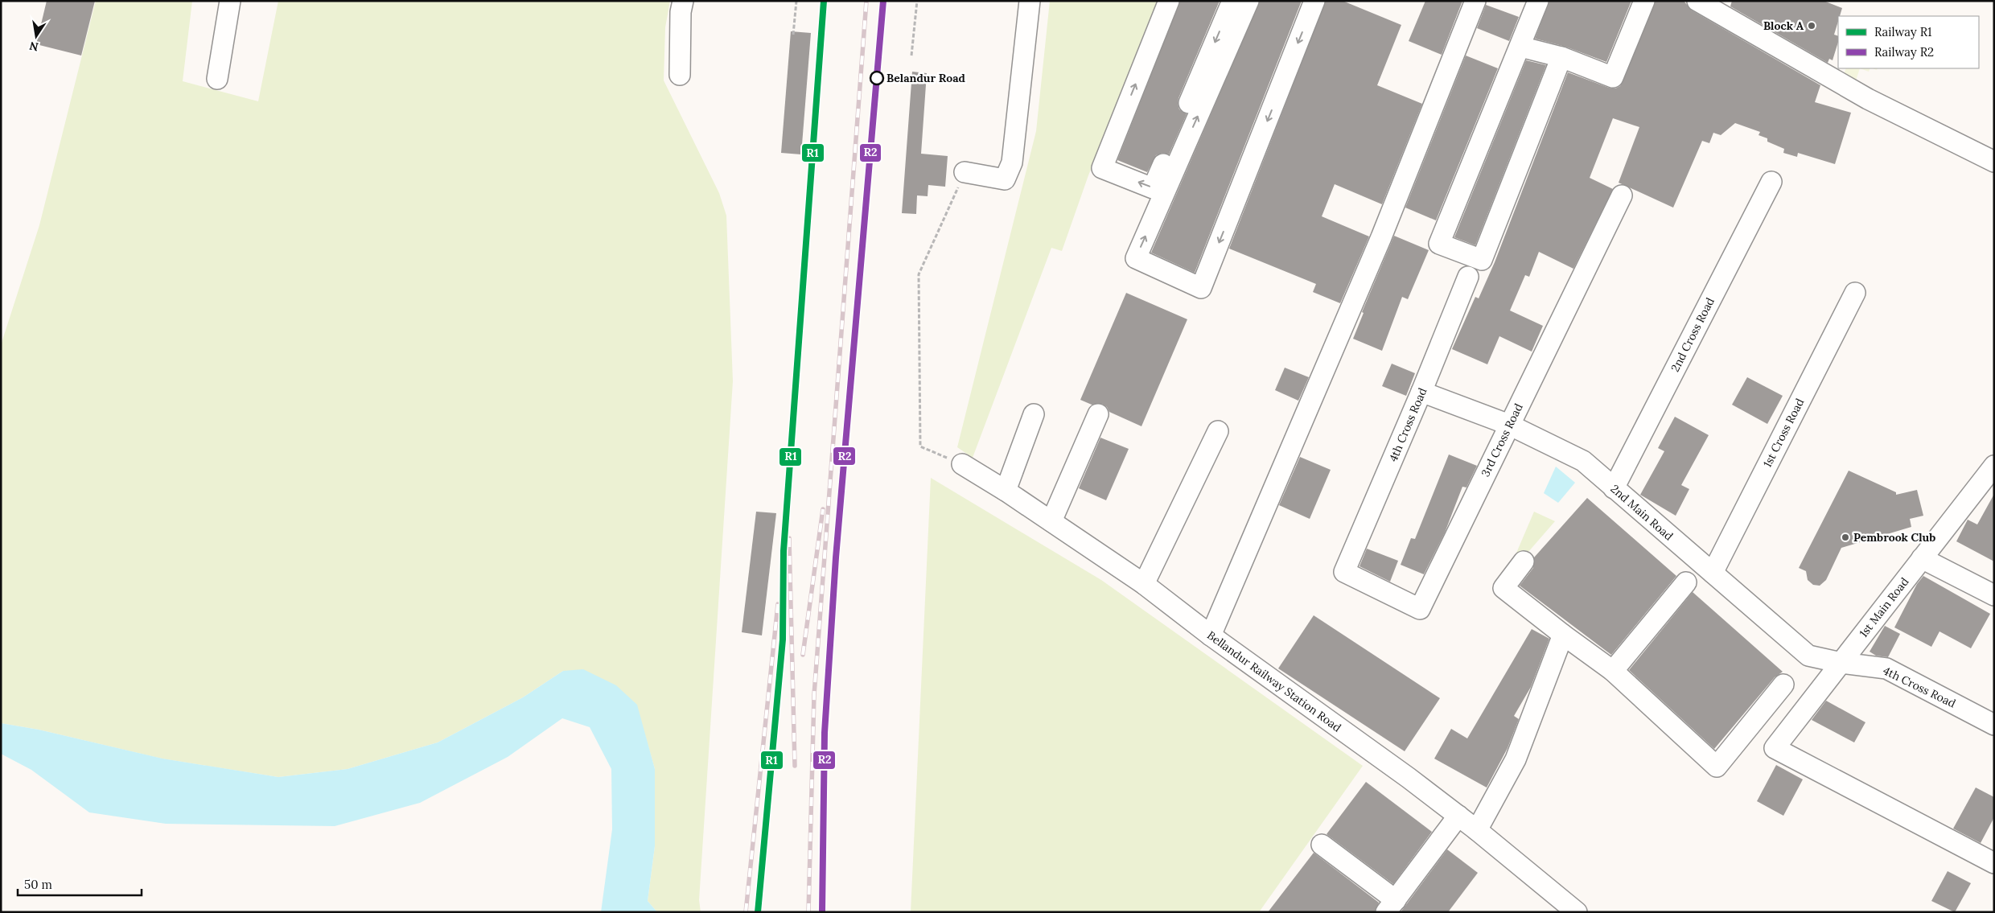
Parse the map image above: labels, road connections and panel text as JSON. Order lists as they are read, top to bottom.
{
  "streets": {
    "street": [
      "2nd Cross Road",
      "4th Cross Road",
      "1st Cross Road",
      "3rd Cross Road",
      "2nd Main Road",
      "1st Main Road",
      "Bellandur Railway Station Road"
    ]
  },
  "crossings": [
    ["2nd Cross Road", "2nd Main Road"],
    ["4th Cross Road", "3rd Cross Road"],
    ["4th Cross Road", "2nd Main Road"],
    ["4th Cross Road", "1st Main Road"],
    ["1st Cross Road", "2nd Main Road"],
    ["3rd Cross Road", "2nd Main Road"],
    ["2nd Main Road", "1st Main Road"]
  ],
  "places": ["Block A", "Belandur Road", "Pembrook Club"],
  "lines": ["rail line R1", "rail line R2"],
  "legend": ["Railway R1", "Railway R2"],
  "scale_bar": "50 m",
  "north": "bottom"
}
